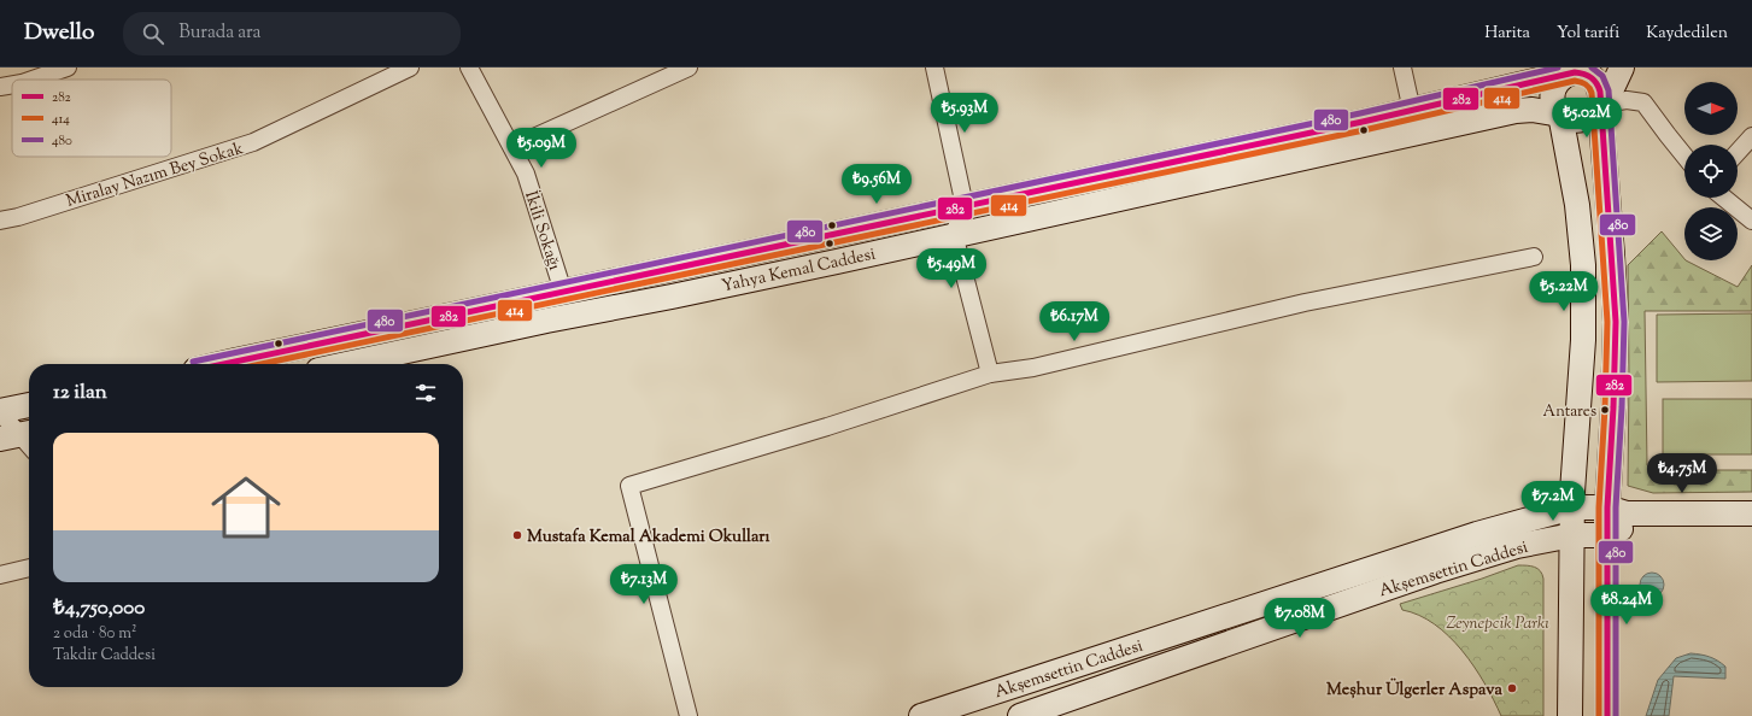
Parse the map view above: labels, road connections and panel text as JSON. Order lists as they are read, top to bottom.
{
  "streets": {
    "main road": ["Yahya Kemal Caddesi", "Akşemsettin Caddesi"],
    "street": ["Miralay Nazım Bey Sokak", "İkili Sokağı"]
  },
  "crossings": [
    ["İkili Sokağı", "Yahya Kemal Caddesi"]
  ],
  "parks": ["Zeynepcik Parkı"],
  "places": ["Antares", "Mustafa Kemal Akademi Okulları", "Meşhur Ülgerler Aspava"],
  "lines": ["transit line 480", "transit line 282", "transit line 414"],
  "legend": ["282", "414", "480"],
  "north": "right",
  "page": {
    "header": "Dwello",
    "search": "Burada ara",
    "nav": ["Harita", "Yol tarifi", "Kaydedilen"],
    "price": [
      "₺5.93M",
      "₺5.02M",
      "₺5.09M",
      "₺9.56M",
      "₺5.49M",
      "₺5.22M",
      "₺6.17M",
      "₺4.75M",
      "₺7.2M",
      "₺7.13M",
      "₺8.24M",
      "₺7.08M"
    ],
    "heading": "12 ilan",
    "list": [
      {
        "name": "₺4,750,000",
        "note": "2 oda · 80 m² · Takdir Caddesi"
      }
    ]
  }
}
